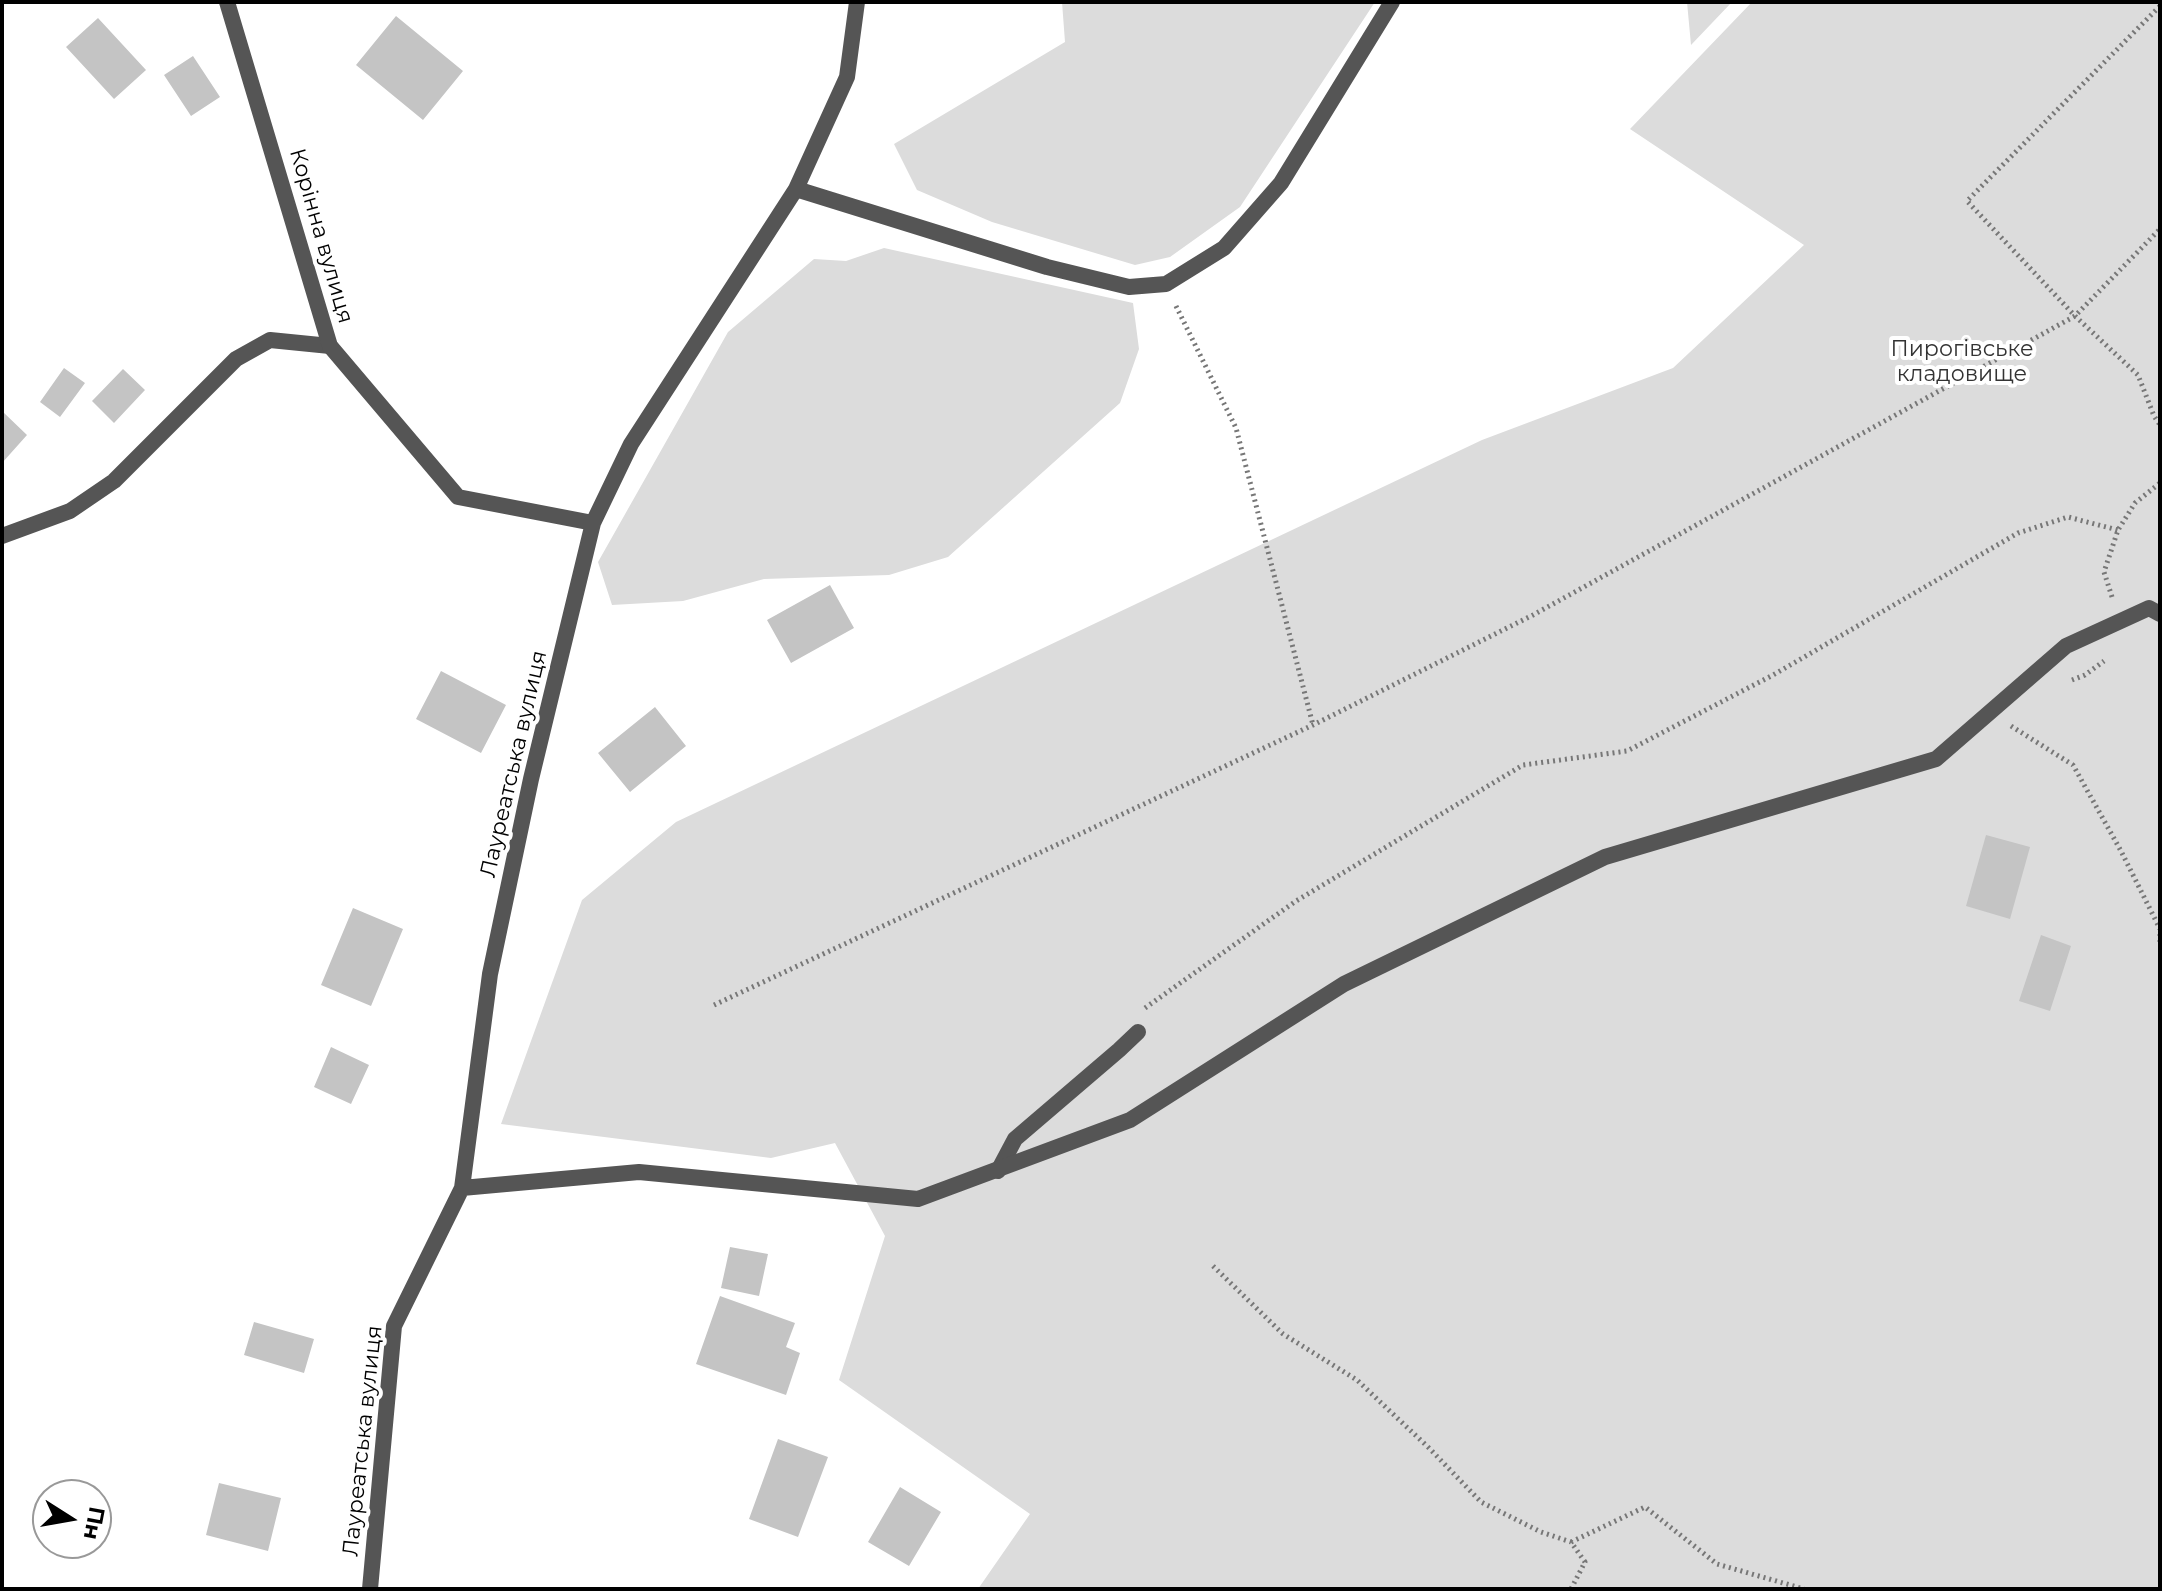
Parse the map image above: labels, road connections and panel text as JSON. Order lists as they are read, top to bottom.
{
  "streets": {
    "street": ["Корінна вулиця", "Лауреатська вулиця"]
  },
  "crossings": [
    ["Корінна вулиця", "Лауреатська вулиця"]
  ],
  "parks": ["Пирогівське кладовище"],
  "north": "right"
}
